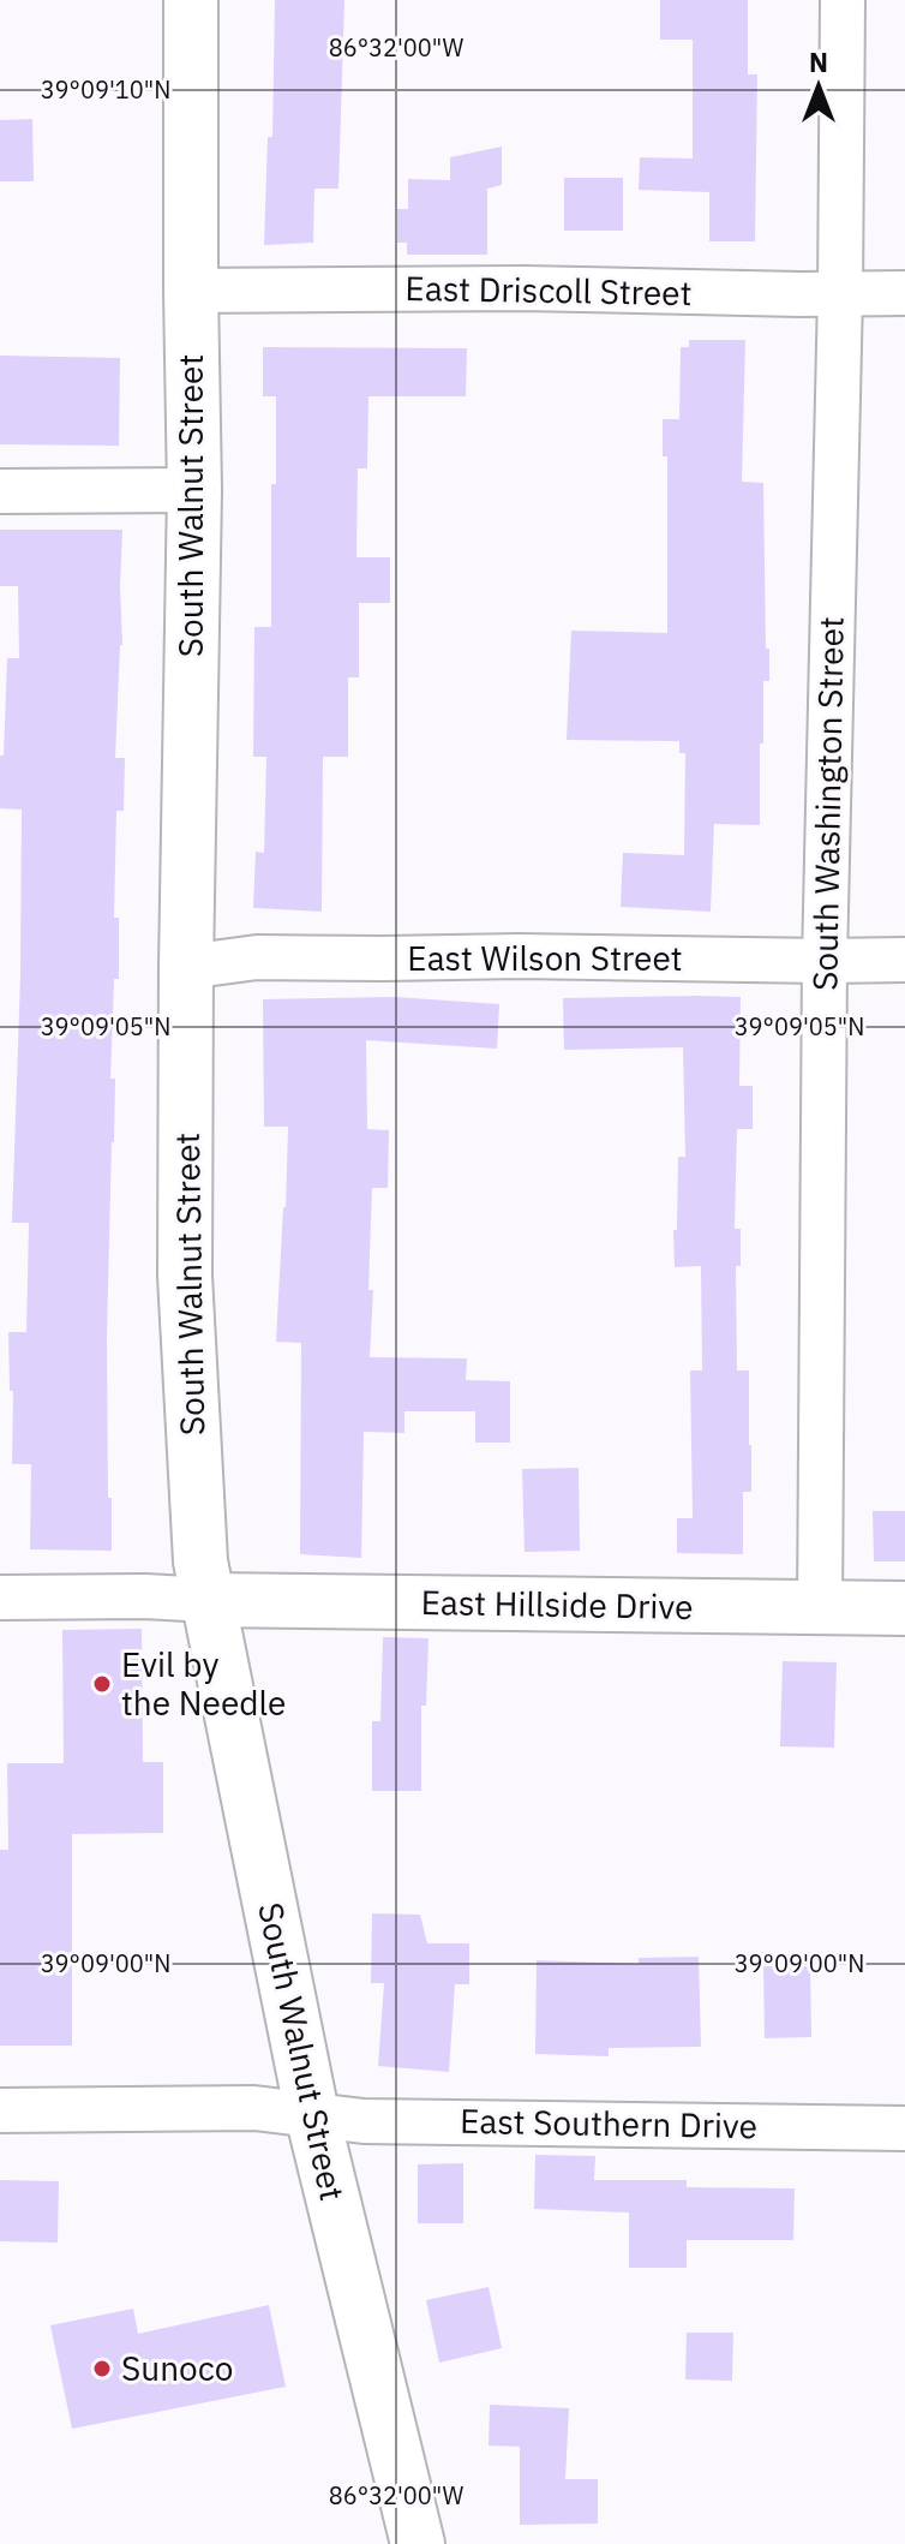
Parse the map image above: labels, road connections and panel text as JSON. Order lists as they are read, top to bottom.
{
  "streets": {
    "main road": ["South Walnut Street", "East Hillside Drive"],
    "street": [
      "East Driscoll Street",
      "South Washington Street",
      "East Wilson Street",
      "East Southern Drive"
    ]
  },
  "crossings": [
    ["East Driscoll Street", "South Walnut Street"],
    ["East Driscoll Street", "South Washington Street"],
    ["South Walnut Street", "East Wilson Street"],
    ["South Walnut Street", "East Hillside Drive"],
    ["South Walnut Street", "East Southern Drive"],
    ["South Washington Street", "East Wilson Street"],
    ["South Washington Street", "East Hillside Drive"]
  ],
  "places": ["Evil by the Needle", "Sunoco"],
  "north": "top",
  "coordinates": [
    "86°32'00\"W",
    "39°09'10\"N",
    "39°09'05\"N",
    "39°09'00\"N"
  ]
}
